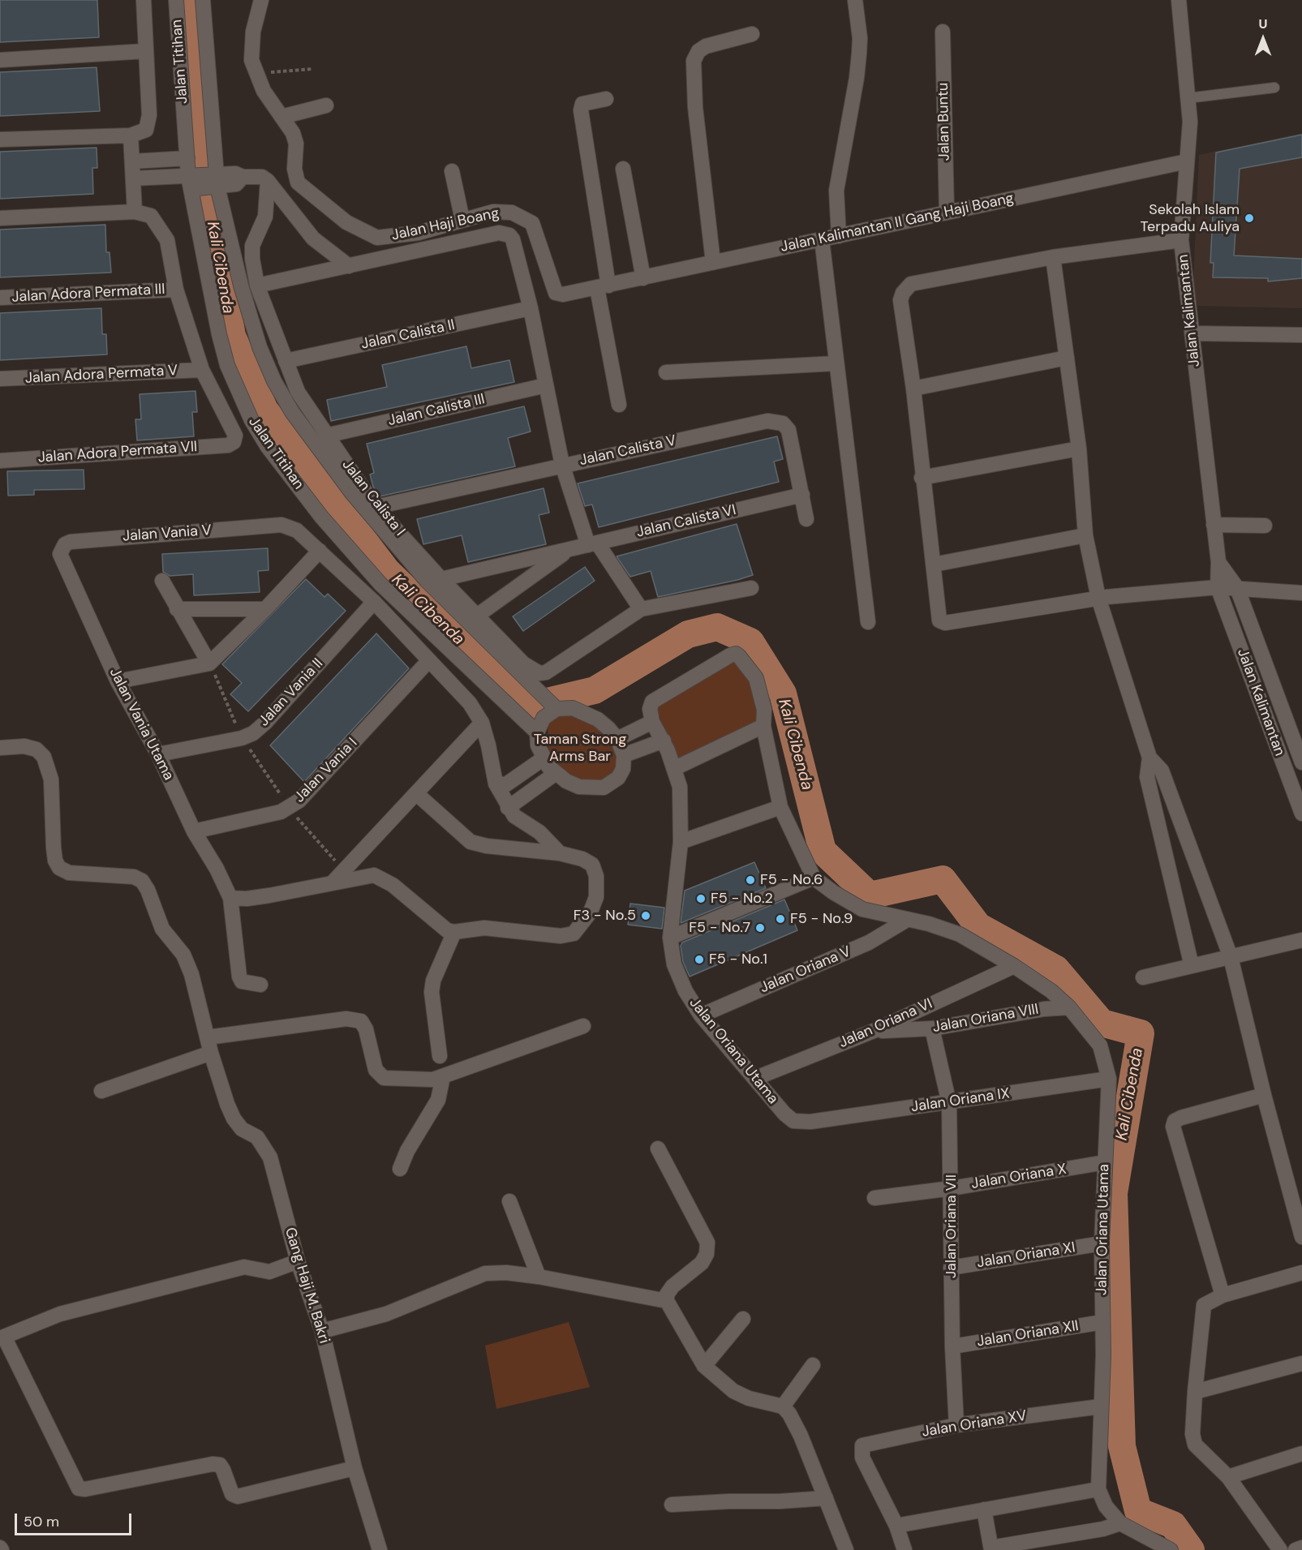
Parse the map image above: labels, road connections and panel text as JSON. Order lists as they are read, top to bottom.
{
  "streets": {
    "street": [
      "Jalan Titihan",
      "Jalan Buntu",
      "Jalan Kalimantan II Gang Haji Boang",
      "Jalan Haji Boang",
      "Jalan Adora Permata III",
      "Jalan Kalimantan",
      "Jalan Calista II",
      "Jalan Adora Permata V",
      "Jalan Calista III",
      "Jalan Calista V",
      "Jalan Adora Permata VII",
      "Jalan Calista I",
      "Jalan Calista VI",
      "Jalan Vania V",
      "Jalan Vania II",
      "Jalan Vania Utama",
      "Jalan Vania I",
      "Jalan Oriana V",
      "Jalan Oriana VIII",
      "Jalan Oriana VI",
      "Jalan Oriana Utama",
      "Jalan Oriana IX",
      "Jalan Oriana X",
      "Jalan Oriana VII",
      "Jalan Oriana XI",
      "Gang Haji M. Bakri",
      "Jalan Oriana XII",
      "Jalan Oriana XV"
    ]
  },
  "crossings": [
    ["Jalan Buntu", "Jalan Kalimantan II Gang Haji Boang"],
    ["Jalan Kalimantan II Gang Haji Boang", "Jalan Haji Boang"],
    ["Jalan Kalimantan II Gang Haji Boang", "Jalan Kalimantan"],
    ["Jalan Calista II", "Jalan Calista I"],
    ["Jalan Adora Permata V", "Jalan Adora Permata VII"],
    ["Jalan Calista III", "Jalan Calista I"],
    ["Jalan Calista V", "Jalan Calista I"],
    ["Jalan Calista V", "Jalan Calista VI"],
    ["Jalan Calista I", "Jalan Calista VI"],
    ["Jalan Vania V", "Jalan Vania Utama"],
    ["Jalan Vania II", "Jalan Vania Utama"],
    ["Jalan Vania Utama", "Jalan Vania I"],
    ["Jalan Oriana V", "Jalan Oriana Utama"],
    ["Jalan Oriana VIII", "Jalan Oriana VI"],
    ["Jalan Oriana VIII", "Jalan Oriana Utama"],
    ["Jalan Oriana VIII", "Jalan Oriana VII"],
    ["Jalan Oriana VI", "Jalan Oriana Utama"],
    ["Jalan Oriana Utama", "Jalan Oriana IX"],
    ["Jalan Oriana Utama", "Jalan Oriana X"],
    ["Jalan Oriana Utama", "Jalan Oriana XI"],
    ["Jalan Oriana Utama", "Jalan Oriana XII"],
    ["Jalan Oriana Utama", "Jalan Oriana XV"],
    ["Jalan Oriana IX", "Jalan Oriana VII"],
    ["Jalan Oriana X", "Jalan Oriana VII"],
    ["Jalan Oriana VII", "Jalan Oriana XI"],
    ["Jalan Oriana VII", "Jalan Oriana XII"],
    ["Jalan Oriana VII", "Jalan Oriana XV"]
  ],
  "water": ["Kali Cibenda"],
  "parks": ["Taman Strong Arms Bar"],
  "places": [
    "Sekolah Islam Terpadu Auliya",
    "F5 - No.6",
    "F5 - No.2",
    "F3 - No.5",
    "F5 - No.9",
    "F5 - No.7",
    "F5 - No.1"
  ],
  "scale_bar": "50 m",
  "north": "top"
}
